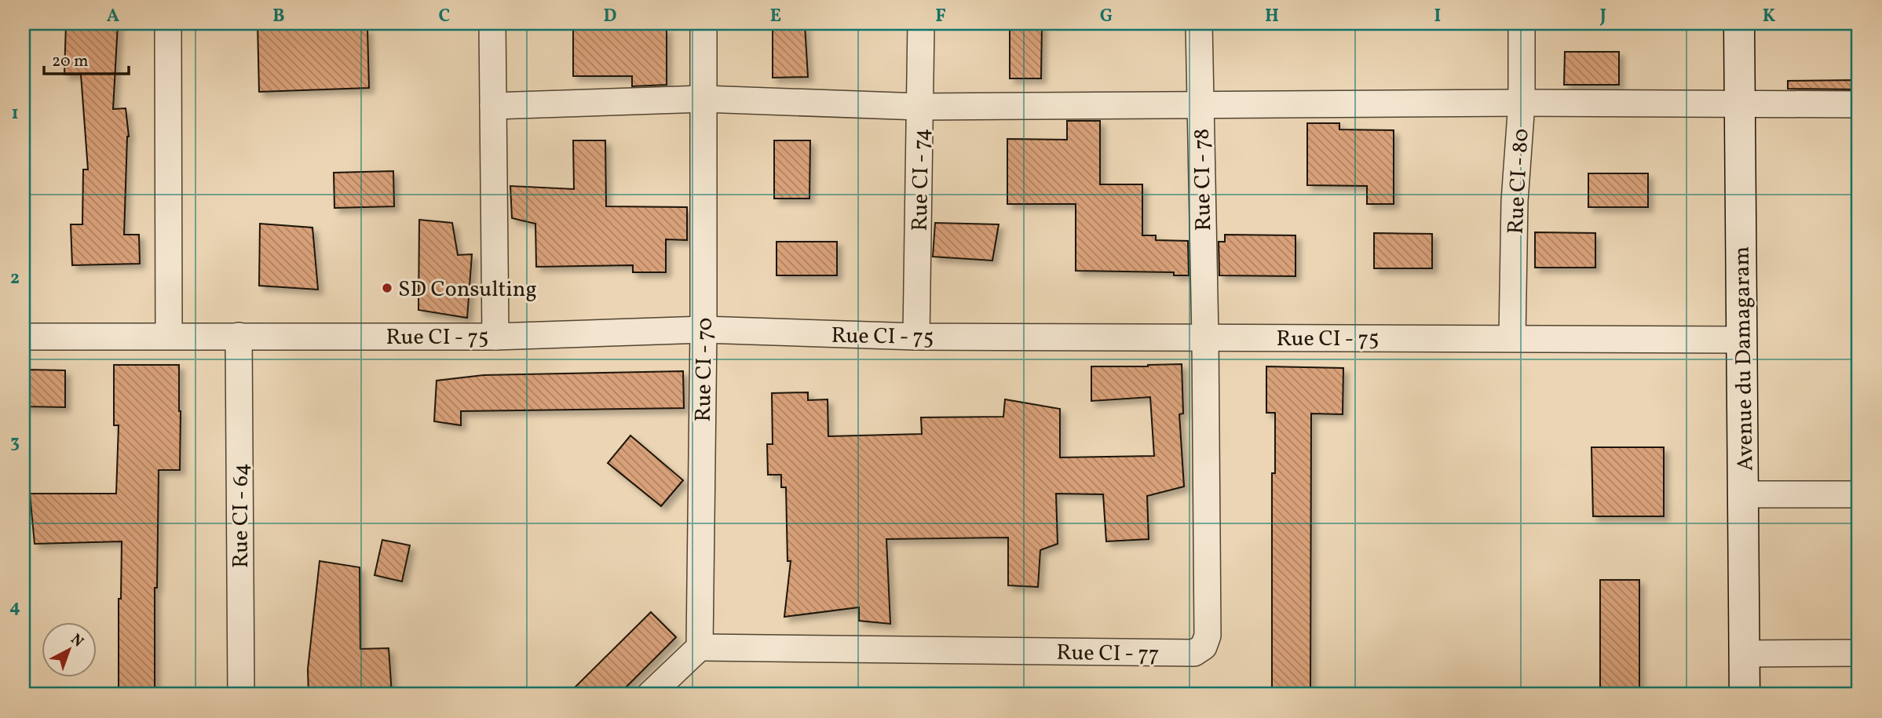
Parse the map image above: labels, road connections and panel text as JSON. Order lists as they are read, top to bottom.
{
  "streets": {
    "street": [
      "Rue CI - 74",
      "Rue CI - 78",
      "Rue CI - 80",
      "Rue CI - 75",
      "Avenue du Damagaram",
      "Rue CI - 70",
      "Rue CI - 64",
      "Rue CI - 77"
    ]
  },
  "crossings": [
    ["Rue CI - 74", "Rue CI - 75"],
    ["Rue CI - 78", "Rue CI - 75"],
    ["Rue CI - 78", "Rue CI - 77"],
    ["Rue CI - 80", "Rue CI - 75"],
    ["Rue CI - 75", "Avenue du Damagaram"],
    ["Rue CI - 75", "Rue CI - 70"],
    ["Rue CI - 75", "Rue CI - 64"],
    ["Rue CI - 75", "Rue CI - 77"],
    ["Rue CI - 70", "Rue CI - 77"]
  ],
  "places": ["SD Consulting"],
  "scale_bar": "20 m",
  "north": "top right",
  "grid": {
    "columns": [
      "A",
      "B",
      "C",
      "D",
      "E",
      "F",
      "G",
      "H",
      "I",
      "J",
      "K"
    ],
    "rows": [
      "1",
      "2",
      "3",
      "4"
    ]
  }
}
